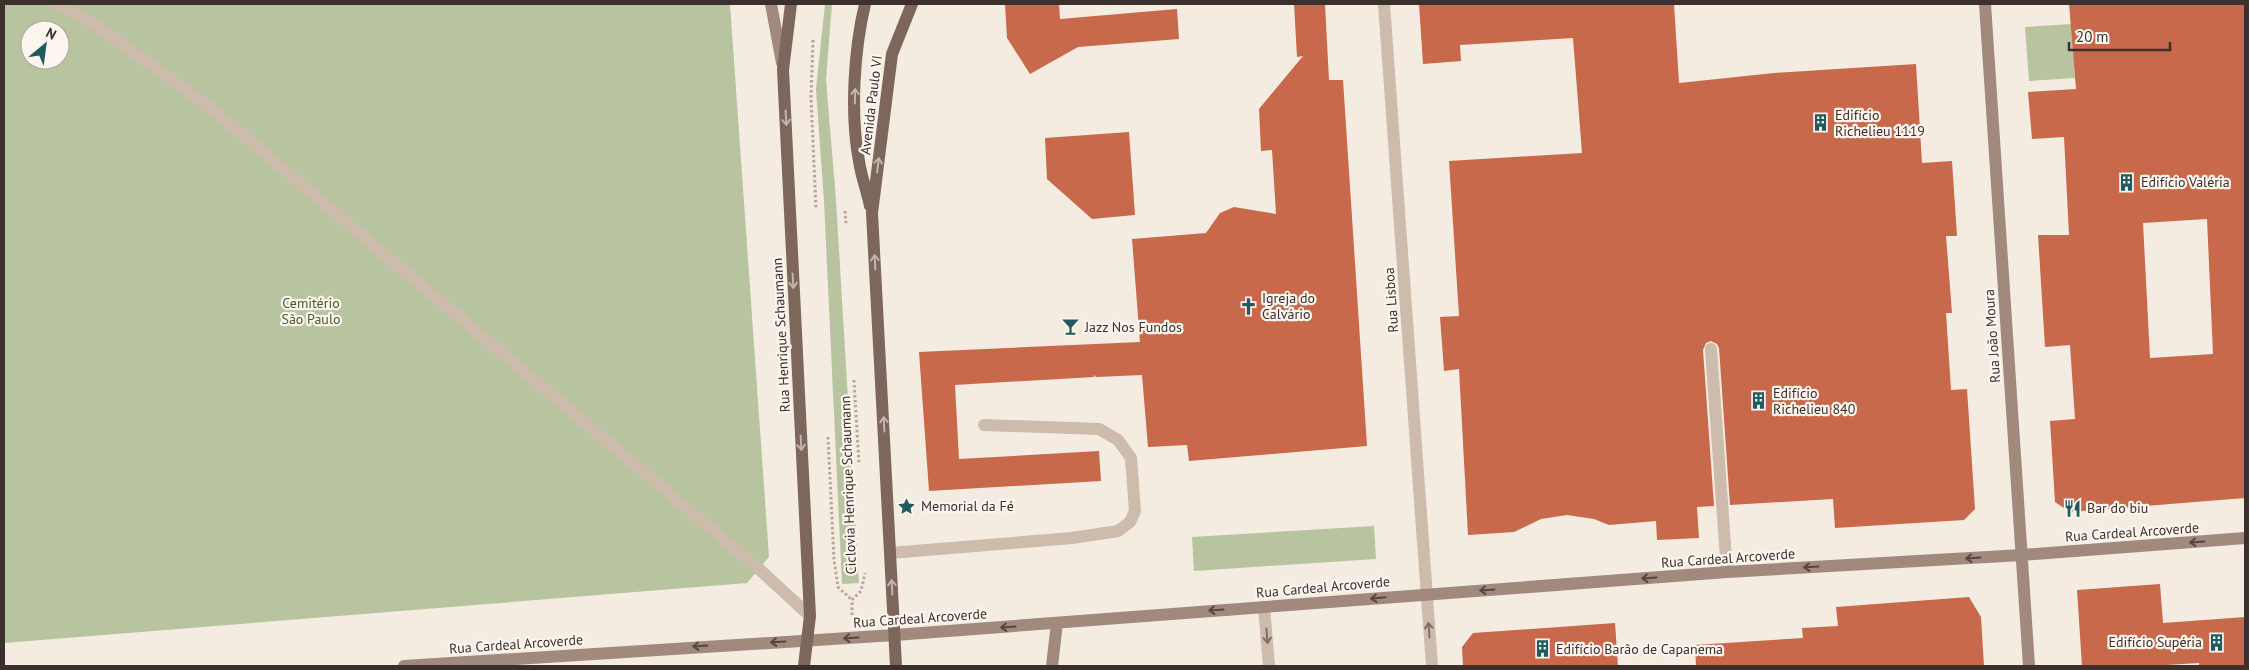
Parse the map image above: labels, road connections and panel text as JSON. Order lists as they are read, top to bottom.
{
  "streets": {
    "main road": [
      "Avenida Paulo VI",
      "Rua Henrique Schaumann",
      "Rua João Moura",
      "Rua Cardeal Arcoverde"
    ],
    "street": ["Rua Lisboa"],
    "path": ["Ciclovia Henrique Schaumann"]
  },
  "crossings": [
    ["Rua Lisboa", "Rua Cardeal Arcoverde"],
    ["Rua Henrique Schaumann", "Rua Cardeal Arcoverde"],
    ["Rua João Moura", "Rua Cardeal Arcoverde"]
  ],
  "one_way": ["Rua Cardeal Arcoverde"],
  "parks": ["Cemitério São Paulo"],
  "places": {
    "building": [
      "Edifício Richelieu 1119",
      "Edifício Valéria",
      "Edifício Richelieu 840",
      "Edifício Supéria",
      "Edifício Barão de Capanema"
    ],
    "church": ["Igreja do Calvário"],
    "bar": ["Jazz Nos Fundos"],
    "place": ["Memorial da Fé"],
    "restaurant": ["Bar do biu"]
  },
  "scale_bar": "20 m",
  "north": "top right"
}
